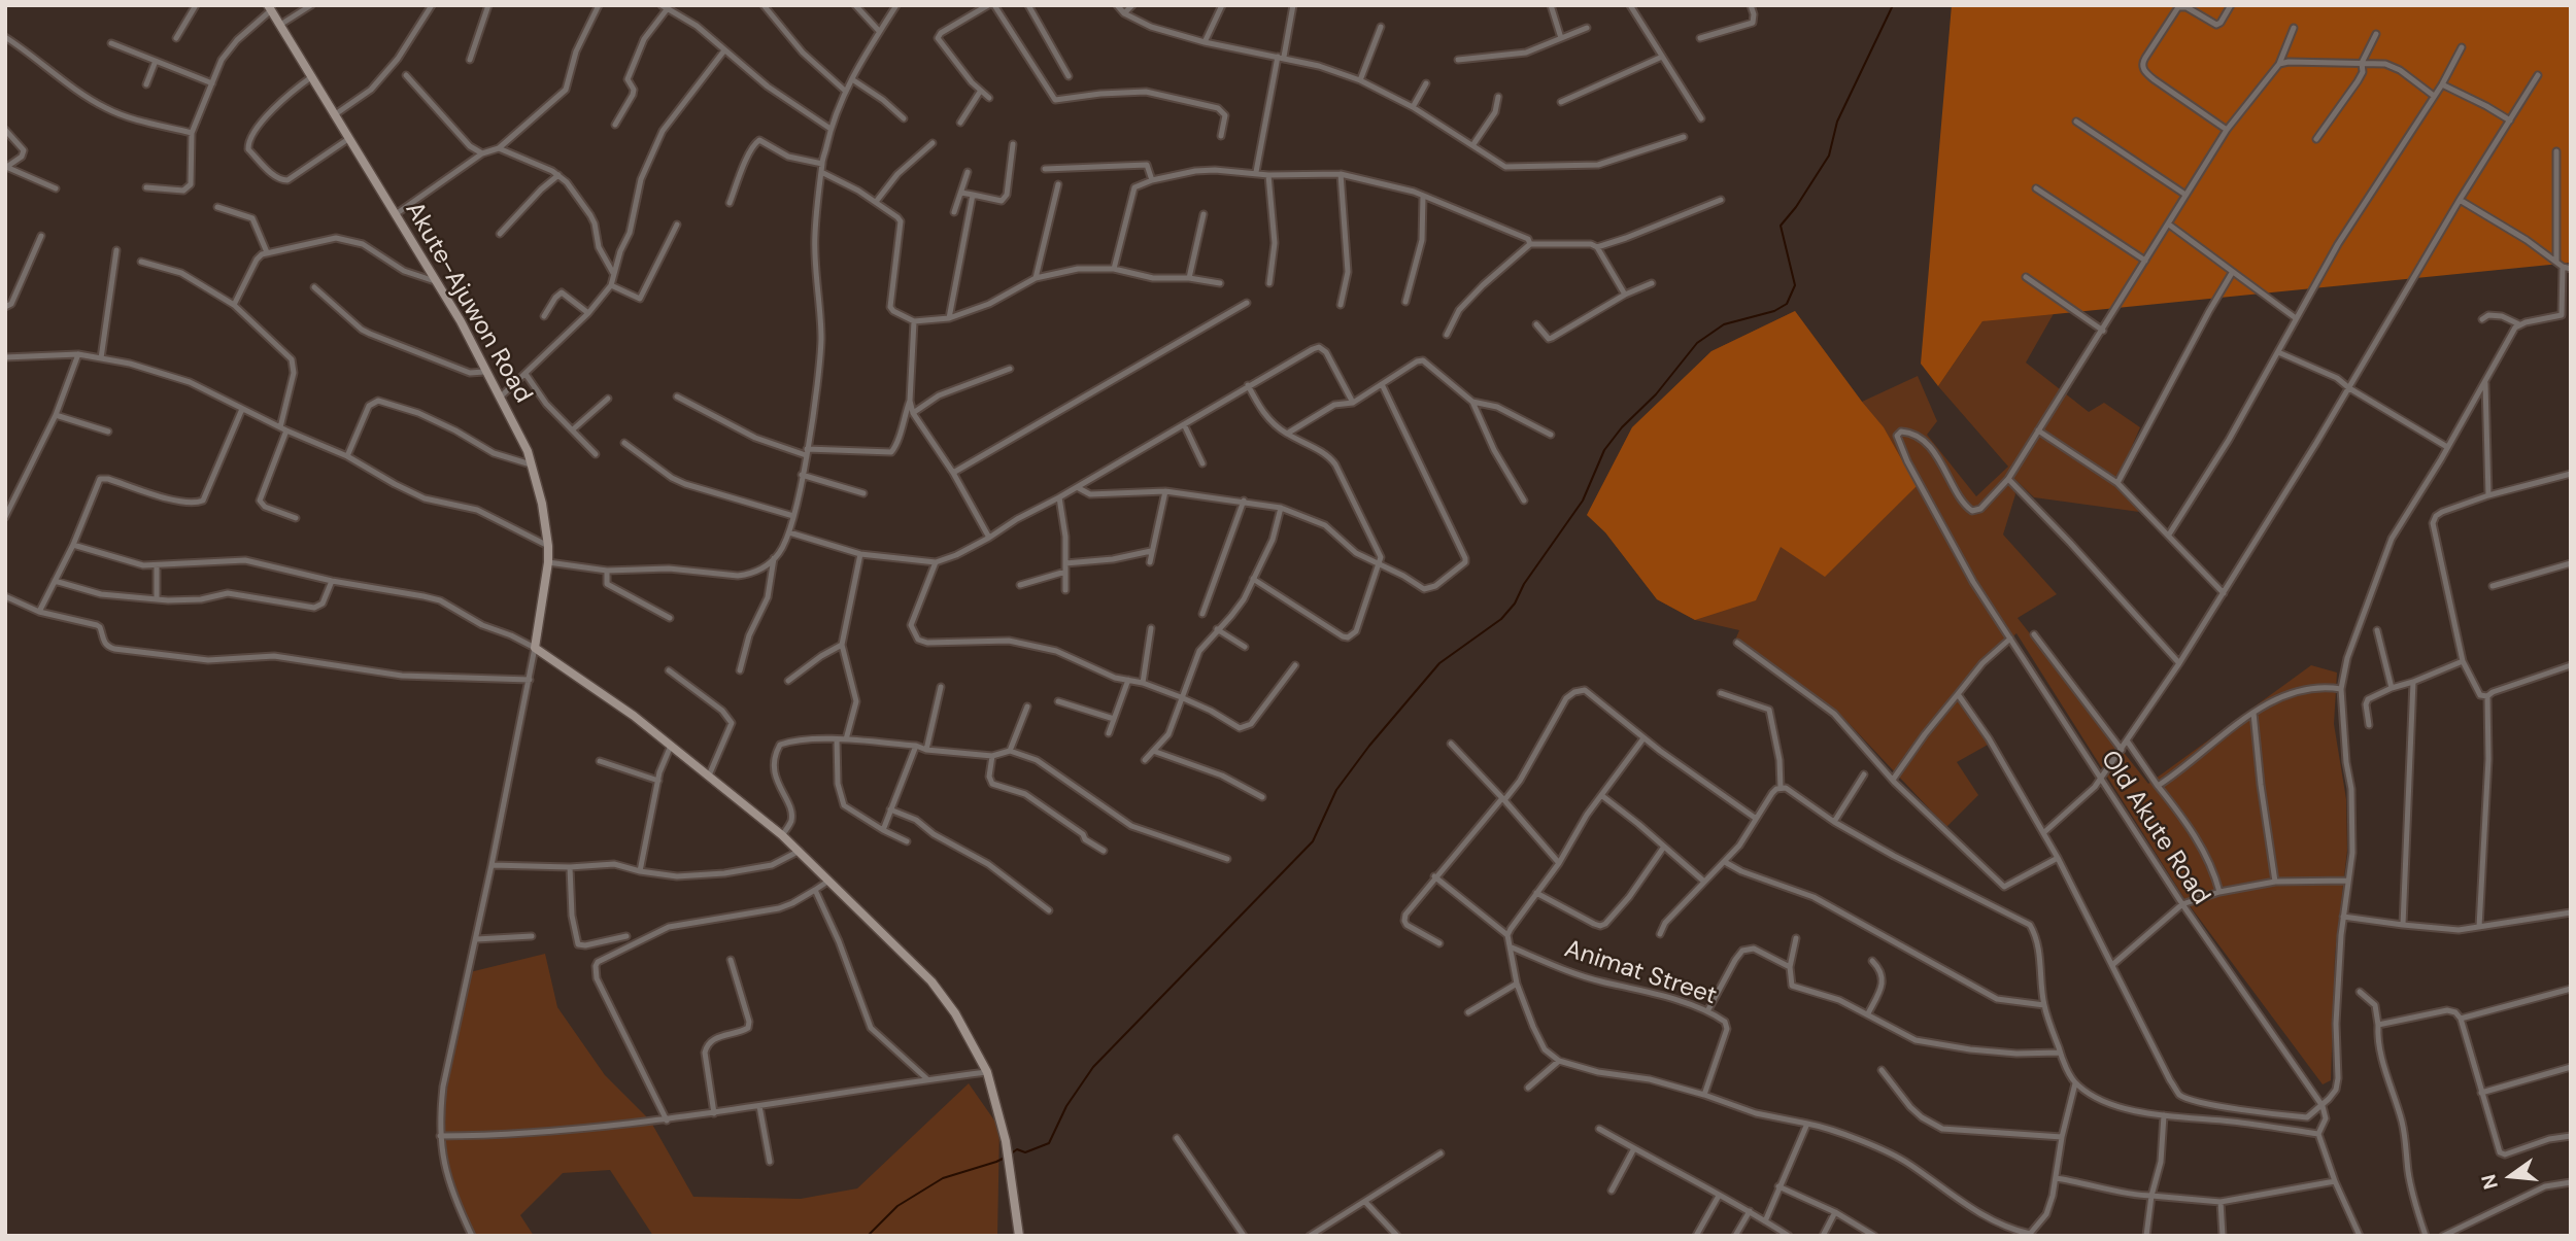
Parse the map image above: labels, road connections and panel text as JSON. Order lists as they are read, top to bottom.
{
  "streets": {
    "main road": ["Akute-Ajuwon Road"],
    "street": ["Old Akute Road", "Animat Street"]
  },
  "north": "left"
}
